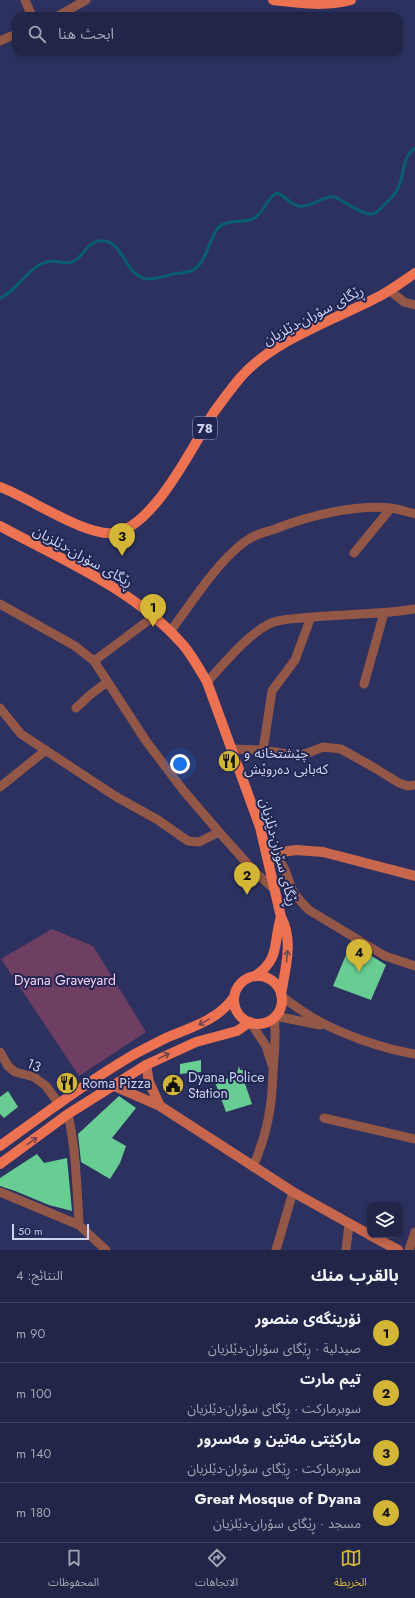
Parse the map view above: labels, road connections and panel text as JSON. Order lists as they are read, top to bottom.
{
  "streets": {
    "main road": ["ڕێگای سۆران-دێلزیان", "78"],
    "street": ["13"]
  },
  "parks": ["Dyana Graveyard"],
  "places": {
    "restaurant": ["چێشتخانە و کەبابی دەروێش", "Roma Pizza"],
    "public building": ["Dyana Police Station"]
  },
  "scale_bar": "50 m",
  "page": {
    "search": "ابحث هنا",
    "pins": [
      "3",
      "1",
      "2",
      "4"
    ],
    "scale": "50 m",
    "heading": ["بالقرب منك", "النتائج: 4"],
    "list": [
      {
        "mark": "1",
        "name": "نۆرینگه‌ی منصور",
        "note": "صيدلية · ڕێگای سۆران-دێلزیان",
        "value": "90 m"
      },
      {
        "mark": "2",
        "name": "تیم مارت",
        "note": "سوبرماركت · ڕێگای سۆران-دێلزیان",
        "value": "100 m"
      },
      {
        "mark": "3",
        "name": "مارکێتی مەتین و مەسرور",
        "note": "سوبرماركت · ڕێگای سۆران-دێلزیان",
        "value": "140 m"
      },
      {
        "mark": "4",
        "name": "Great Mosque of Dyana",
        "note": "مسجد · ڕێگای سۆران-دێلزیان",
        "value": "180 m"
      }
    ],
    "nav": ["الخريطة", "الاتجاهات", "المحفوظات"]
  }
}
